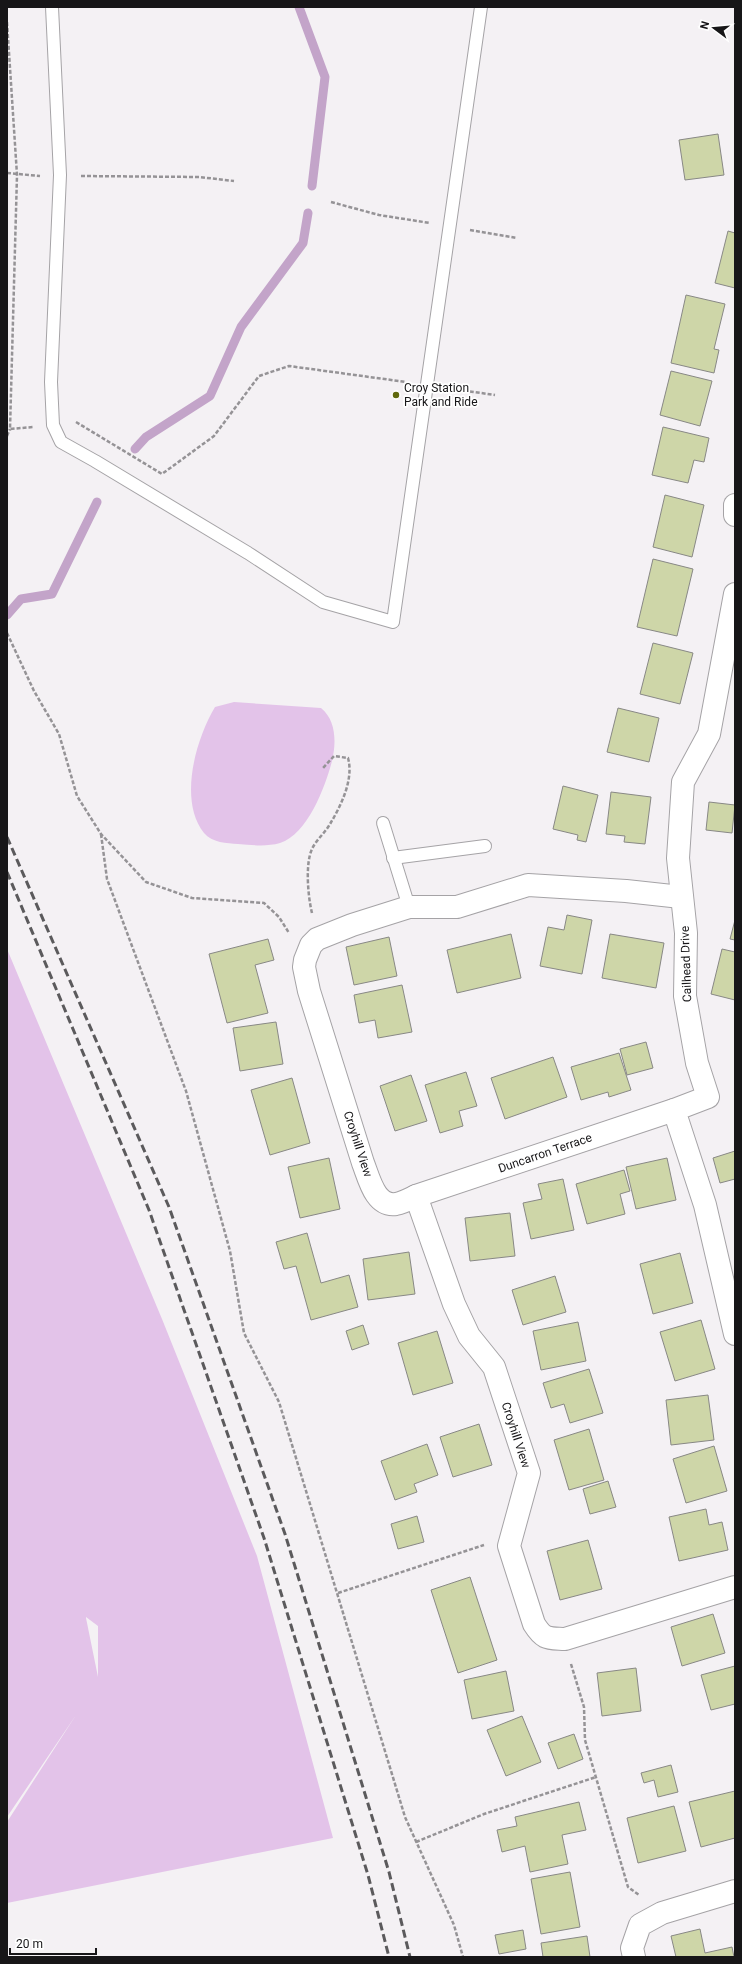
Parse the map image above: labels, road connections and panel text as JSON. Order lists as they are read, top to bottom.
{
  "streets": {
    "street": ["Cailhead Drive", "Croyhill View", "Duncarron Terrace"]
  },
  "crossings": [
    ["Cailhead Drive", "Duncarron Terrace"],
    ["Croyhill View", "Duncarron Terrace"]
  ],
  "places": ["Croy Station Park and Ride"],
  "scale_bar": "20 m",
  "north": "left"
}
